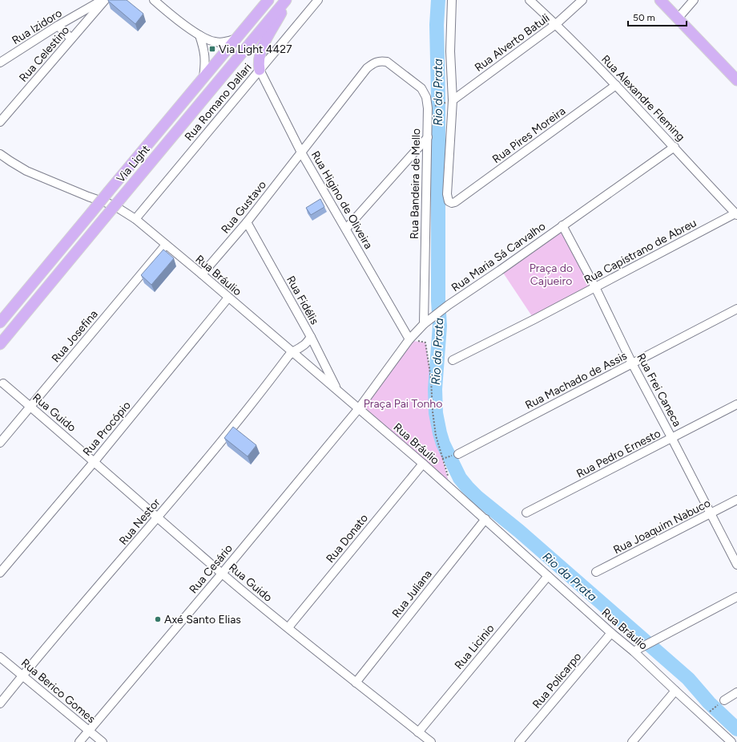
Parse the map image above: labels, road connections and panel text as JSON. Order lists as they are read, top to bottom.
{
  "streets": {
    "main road": ["Via Light"],
    "street": [
      "Rua Izidoro",
      "Rua Alverto Batuli",
      "Rua Celestino",
      "Rua Alexandre Fleming",
      "Rua Romano Dallari",
      "Rua Pires Moreira",
      "Rua Bandeira de Mello",
      "Rua Higino de Oliveira",
      "Rua Gustavo",
      "Rua Capistrano de Abreu",
      "Rua Maria Sá Carvalho",
      "Rua Bráulio",
      "Rua Fidélis",
      "Rua Josefina",
      "Rua Machado de Assis",
      "Rua Frei Caneca",
      "Rua Guido",
      "Rua Procópio",
      "Rua Pedro Ernesto",
      "Rua Nestor",
      "Rua Joaquim Nabuco",
      "Rua Donato",
      "Rua Cesário",
      "Rua Juliana",
      "Rua Licinio",
      "Rua Policarpo",
      "Rua Berico Gomes"
    ]
  },
  "crossings": [
    ["Rua Alverto Batuli", "Rua Alexandre Fleming"],
    ["Rua Alverto Batuli", "Rua Pires Moreira"],
    ["Rua Alexandre Fleming", "Rua Pires Moreira"],
    ["Rua Alexandre Fleming", "Rua Capistrano de Abreu"],
    ["Rua Alexandre Fleming", "Rua Maria Sá Carvalho"],
    ["Rua Romano Dallari", "Rua Higino de Oliveira"],
    ["Rua Romano Dallari", "Rua Bráulio"],
    ["Rua Bandeira de Mello", "Rua Gustavo"],
    ["Rua Bandeira de Mello", "Rua Maria Sá Carvalho"],
    ["Rua Higino de Oliveira", "Rua Gustavo"],
    ["Rua Higino de Oliveira", "Rua Maria Sá Carvalho"],
    ["Rua Gustavo", "Rua Bráulio"],
    ["Rua Gustavo", "Rua Fidélis"],
    ["Rua Capistrano de Abreu", "Rua Frei Caneca"],
    ["Rua Maria Sá Carvalho", "Rua Bráulio"],
    ["Rua Maria Sá Carvalho", "Rua Frei Caneca"],
    ["Rua Maria Sá Carvalho", "Rua Cesário"],
    ["Rua Bráulio", "Rua Fidélis"],
    ["Rua Bráulio", "Rua Josefina"],
    ["Rua Bráulio", "Rua Procópio"],
    ["Rua Bráulio", "Rua Nestor"],
    ["Rua Bráulio", "Rua Donato"],
    ["Rua Bráulio", "Rua Cesário"],
    ["Rua Bráulio", "Rua Juliana"],
    ["Rua Bráulio", "Rua Licinio"],
    ["Rua Bráulio", "Rua Policarpo"],
    ["Rua Josefina", "Rua Guido"],
    ["Rua Machado de Assis", "Rua Frei Caneca"],
    ["Rua Frei Caneca", "Rua Pedro Ernesto"],
    ["Rua Frei Caneca", "Rua Joaquim Nabuco"],
    ["Rua Guido", "Rua Procópio"],
    ["Rua Guido", "Rua Nestor"],
    ["Rua Guido", "Rua Donato"],
    ["Rua Guido", "Rua Cesário"],
    ["Rua Guido", "Rua Juliana"],
    ["Rua Guido", "Rua Licinio"],
    ["Rua Nestor", "Rua Berico Gomes"],
    ["Rua Cesário", "Rua Berico Gomes"]
  ],
  "water": ["Rio da Prata"],
  "parks": ["Praça do Cajueiro", "Praça Pai Tonho"],
  "places": {
    "transit": ["Via Light 4427"],
    "other": ["Axé Santo Elias"]
  },
  "scale_bar": "50 m"
}
